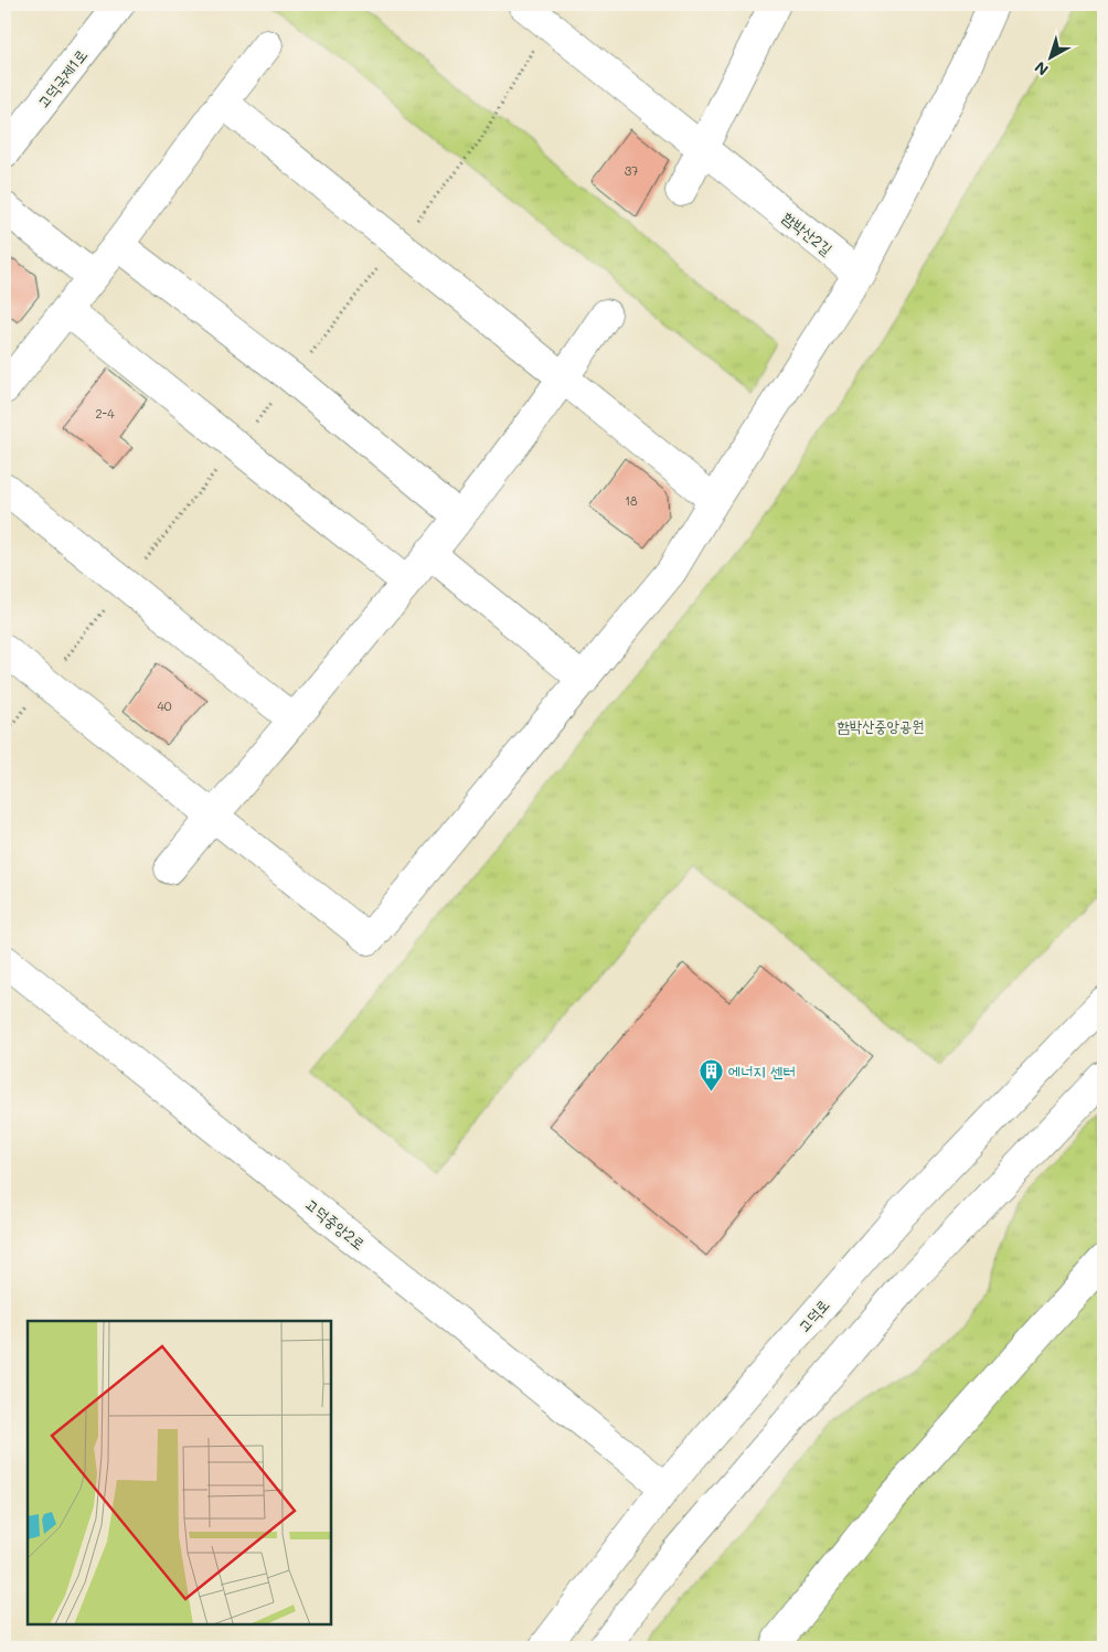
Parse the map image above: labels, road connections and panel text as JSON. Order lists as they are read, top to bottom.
{
  "streets": {
    "street": [
      "고덕국제1로",
      "함박산2길",
      "고덕중앙2로",
      "고덕로"
    ]
  },
  "crossings": [
    ["고덕중앙2로", "고덕로"]
  ],
  "parks": ["함박산중앙공원"],
  "places": {
    "building": ["에너지 센터"]
  },
  "house_numbers": [
    "37",
    "2-4",
    "18",
    "40"
  ],
  "north": "bottom left"
}
